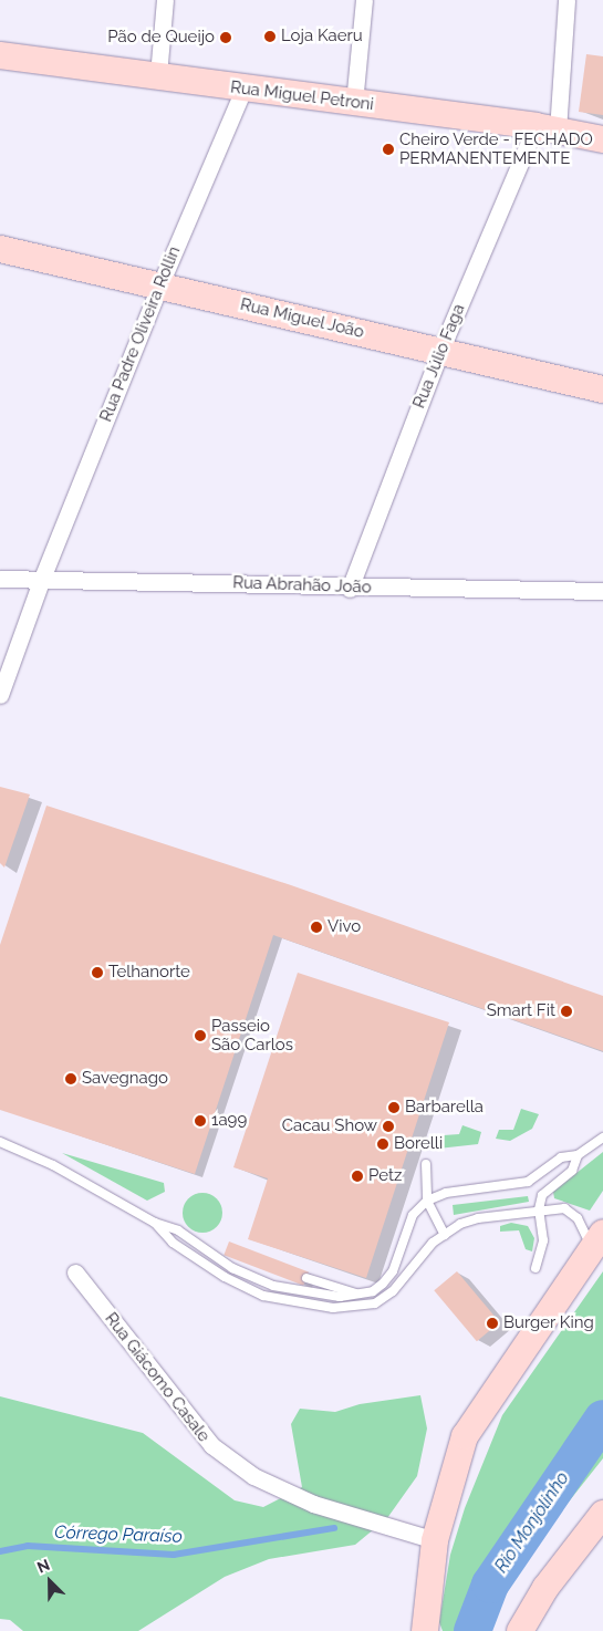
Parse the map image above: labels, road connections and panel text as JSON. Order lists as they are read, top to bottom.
{
  "streets": {
    "main road": ["Rua Miguel Petroni", "Rua Miguel João"],
    "street": [
      "Rua Padre Oliveira Rollin",
      "Rua Júlio Faga",
      "Rua Abrahão João",
      "Rua Giácomo Casale"
    ]
  },
  "crossings": [
    ["Rua Miguel Petroni", "Rua Padre Oliveira Rollin"],
    ["Rua Miguel Petroni", "Rua Júlio Faga"],
    ["Rua Miguel João", "Rua Padre Oliveira Rollin"],
    ["Rua Miguel João", "Rua Júlio Faga"],
    ["Rua Padre Oliveira Rollin", "Rua Abrahão João"],
    ["Rua Júlio Faga", "Rua Abrahão João"]
  ],
  "water": ["Rio Monjolinho", "Córrego Paraíso"],
  "places": [
    "Loja Kaeru",
    "Pão de Queijo",
    "Cheiro Verde - FECHADO PERMANENTEMENTE",
    "Vivo",
    "Telhanorte",
    "Smart Fit",
    "Passeio São Carlos",
    "Savegnago",
    "Barbarella",
    "1a99",
    "Cacau Show",
    "Borelli",
    "Petz",
    "Burger King"
  ],
  "north": "top left"
}
